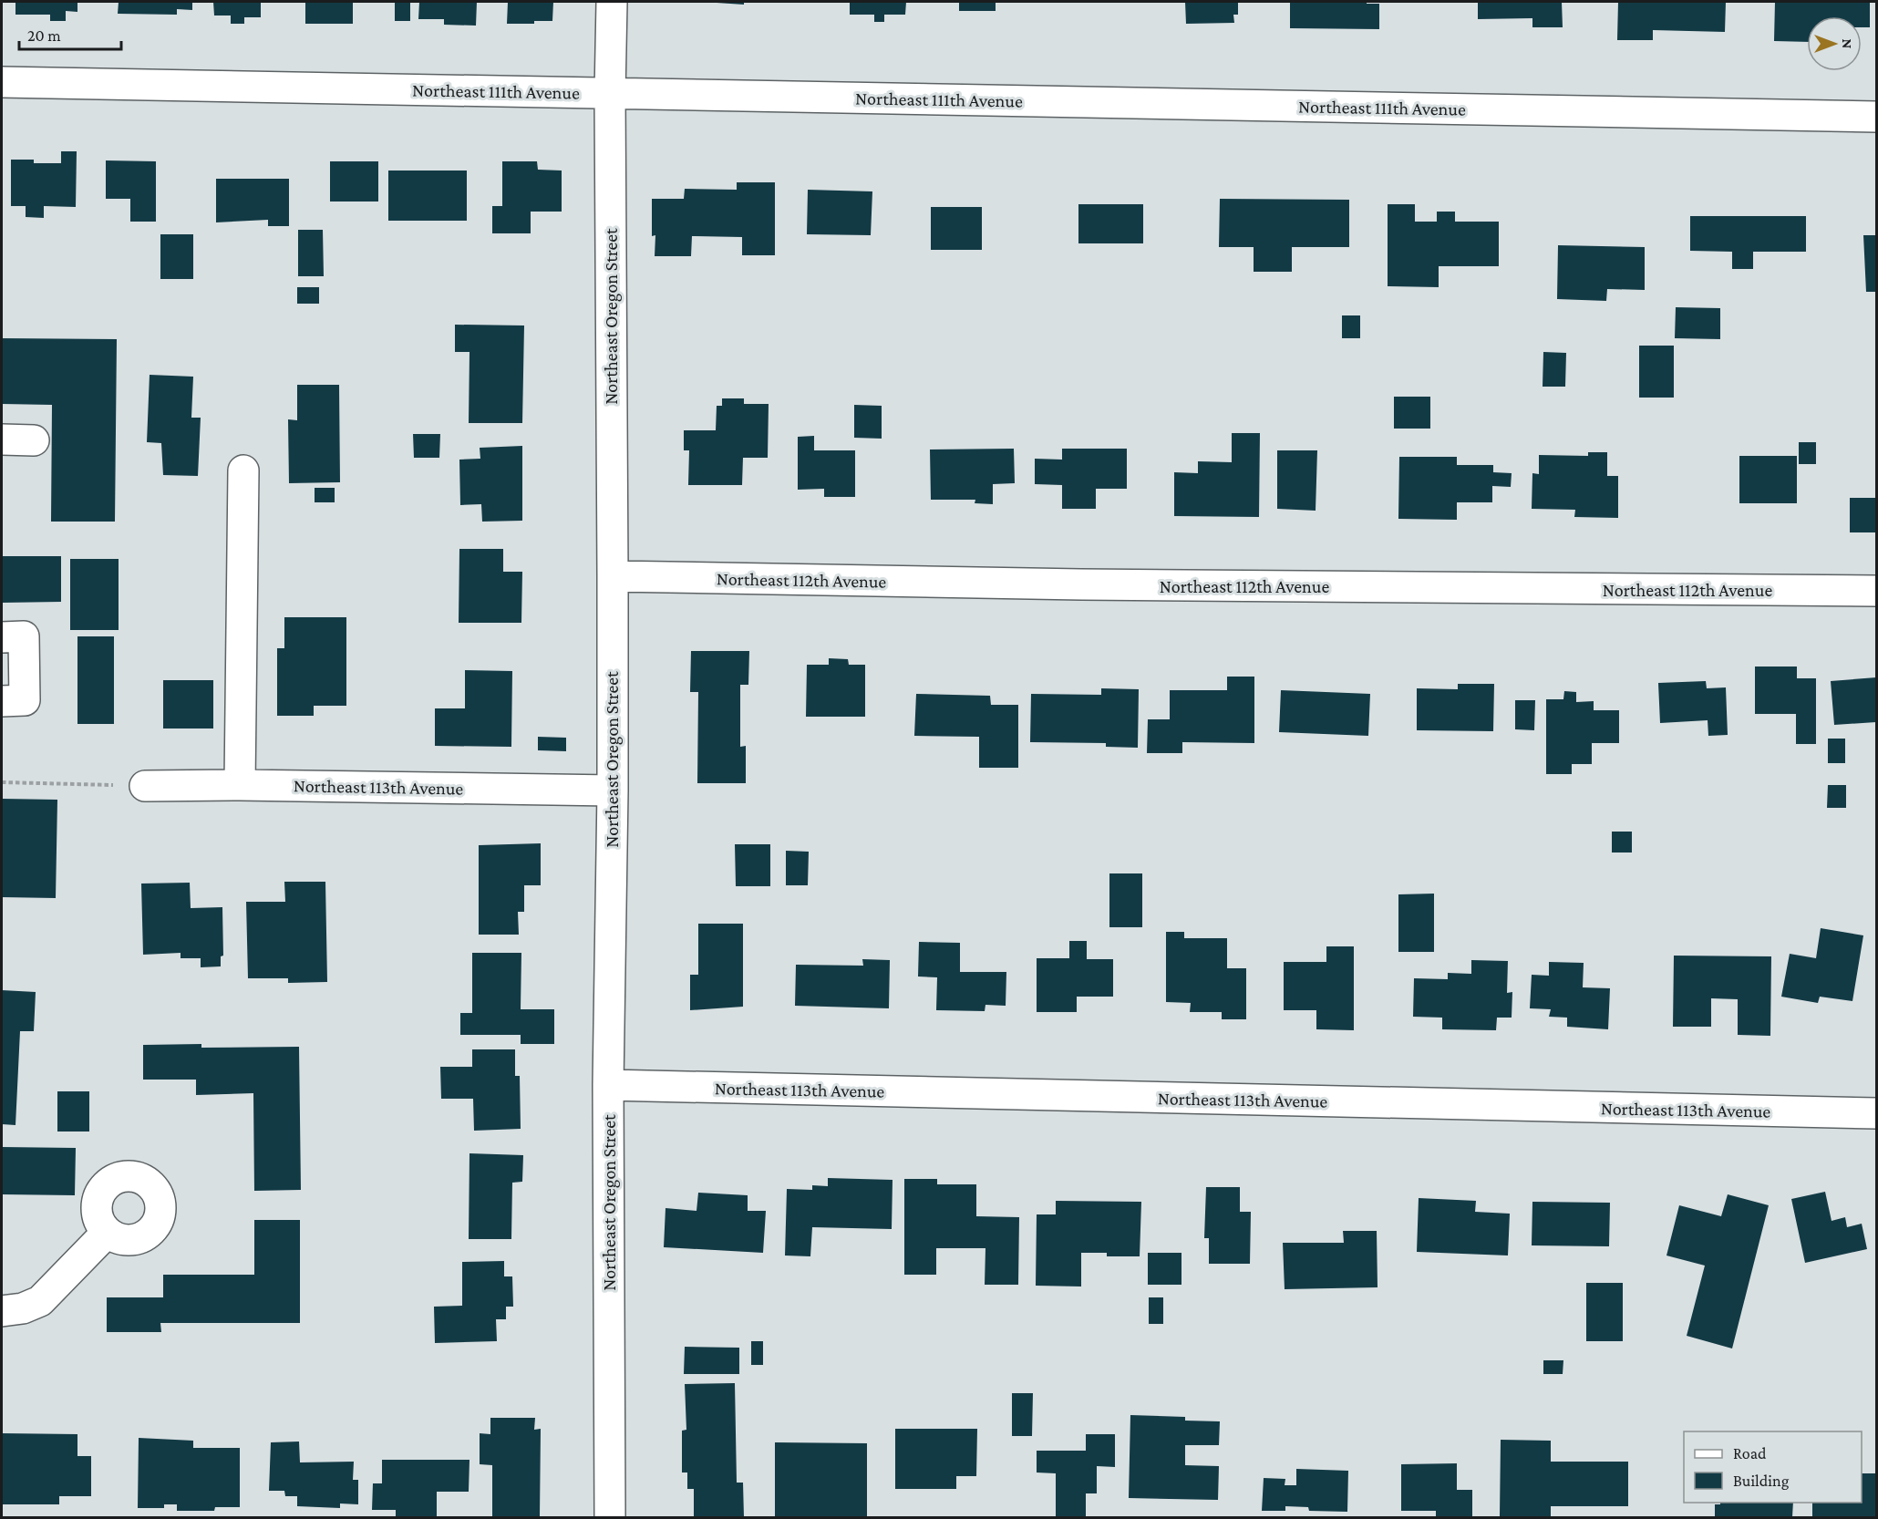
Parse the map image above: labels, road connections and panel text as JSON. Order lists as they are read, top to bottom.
{
  "streets": {
    "street": [
      "Northeast 111th Avenue",
      "Northeast Oregon Street",
      "Northeast 112th Avenue",
      "Northeast 113th Avenue"
    ]
  },
  "crossings": [
    ["Northeast 111th Avenue", "Northeast Oregon Street"],
    ["Northeast Oregon Street", "Northeast 112th Avenue"],
    ["Northeast Oregon Street", "Northeast 113th Avenue"]
  ],
  "legend": ["Road", "Building"],
  "scale_bar": "20 m",
  "north": "right"
}
